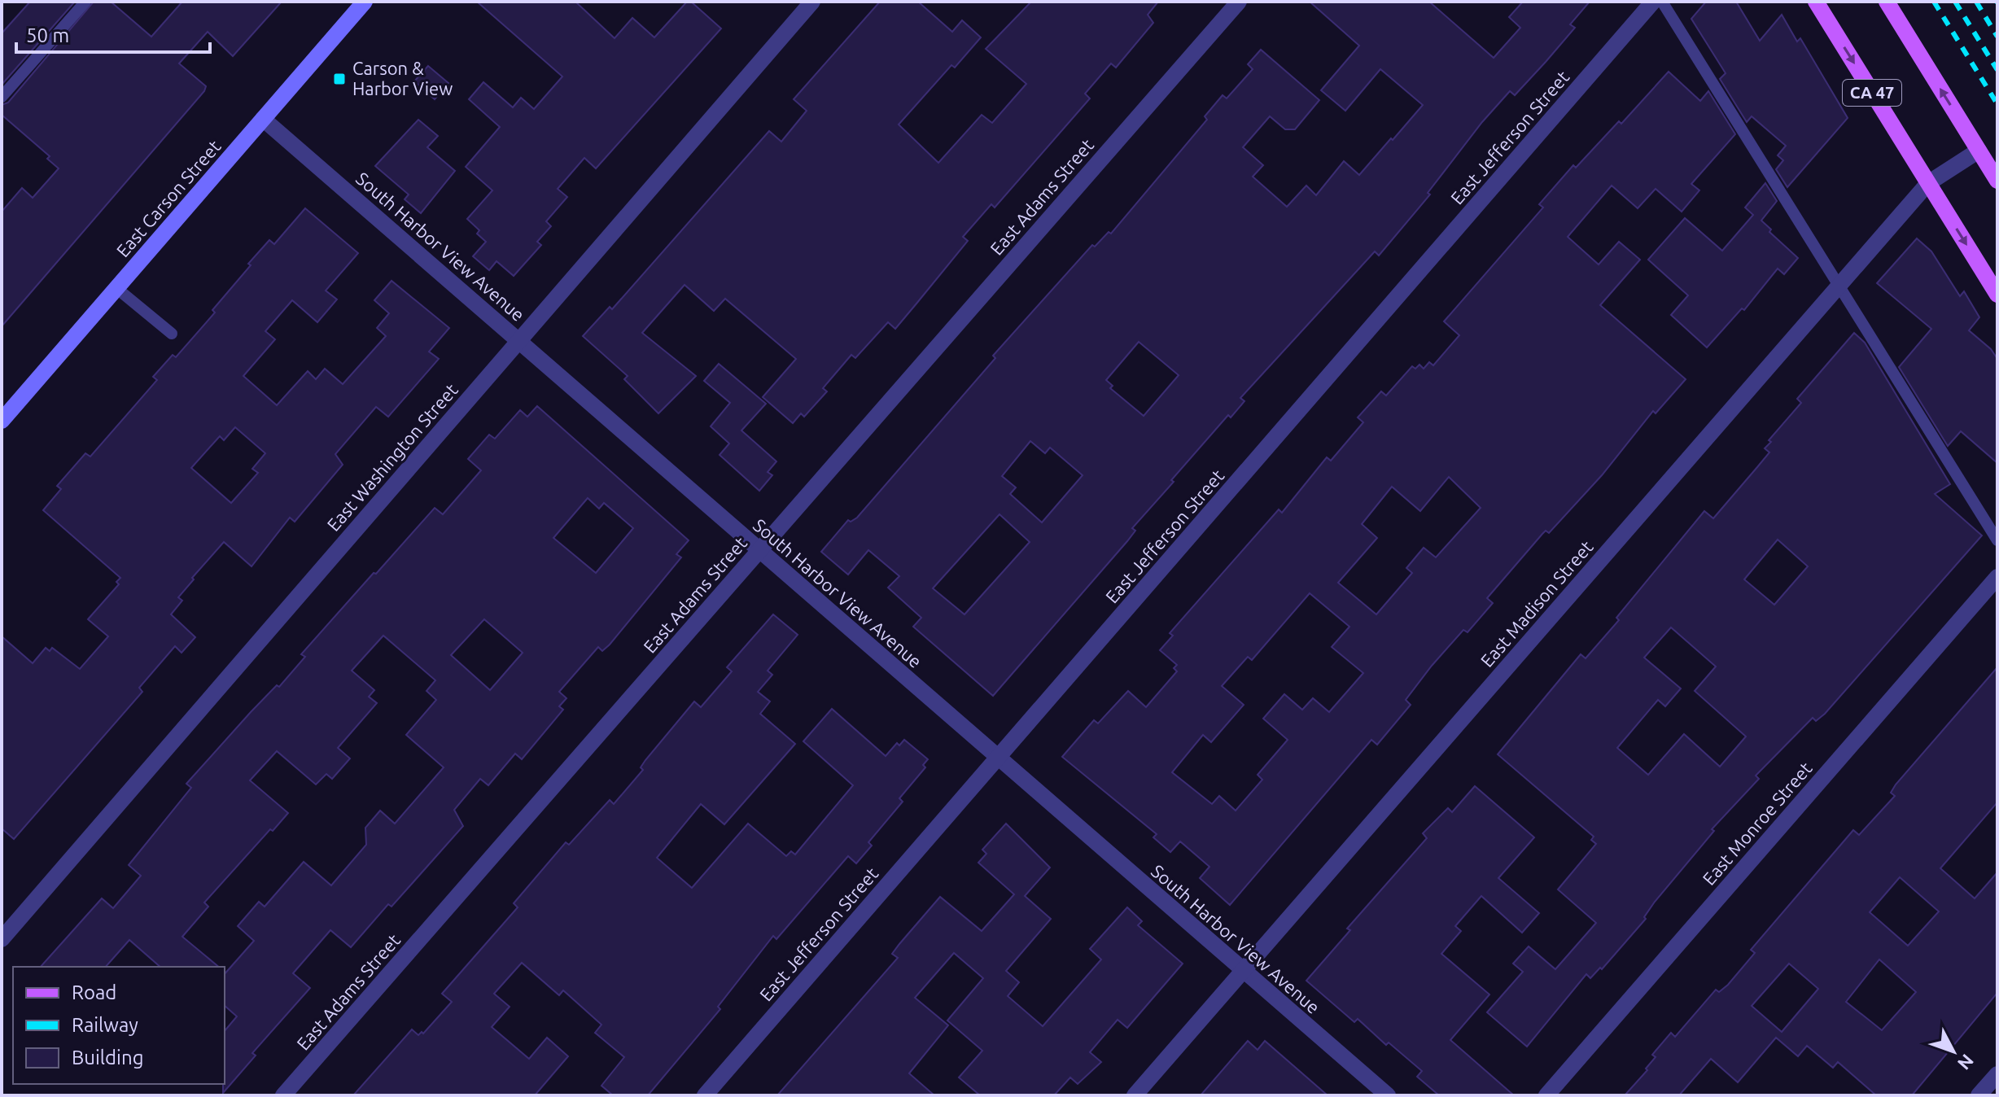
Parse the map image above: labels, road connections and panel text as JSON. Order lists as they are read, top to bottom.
{
  "streets": {
    "main road": ["CA 47", "East Carson Street"],
    "street": [
      "East Jefferson Street",
      "East Adams Street",
      "South Harbor View Avenue",
      "East Washington Street",
      "East Madison Street",
      "East Monroe Street"
    ]
  },
  "crossings": [
    ["CA 47", "East Madison Street"],
    ["East Jefferson Street", "South Harbor View Avenue"],
    ["East Adams Street", "South Harbor View Avenue"],
    ["East Carson Street", "South Harbor View Avenue"],
    ["South Harbor View Avenue", "East Washington Street"],
    ["South Harbor View Avenue", "East Madison Street"]
  ],
  "places": {
    "transit": ["Carson & Harbor View"]
  },
  "legend": ["Road", "Railway", "Building"],
  "scale_bar": "50 m",
  "north": "bottom right"
}
